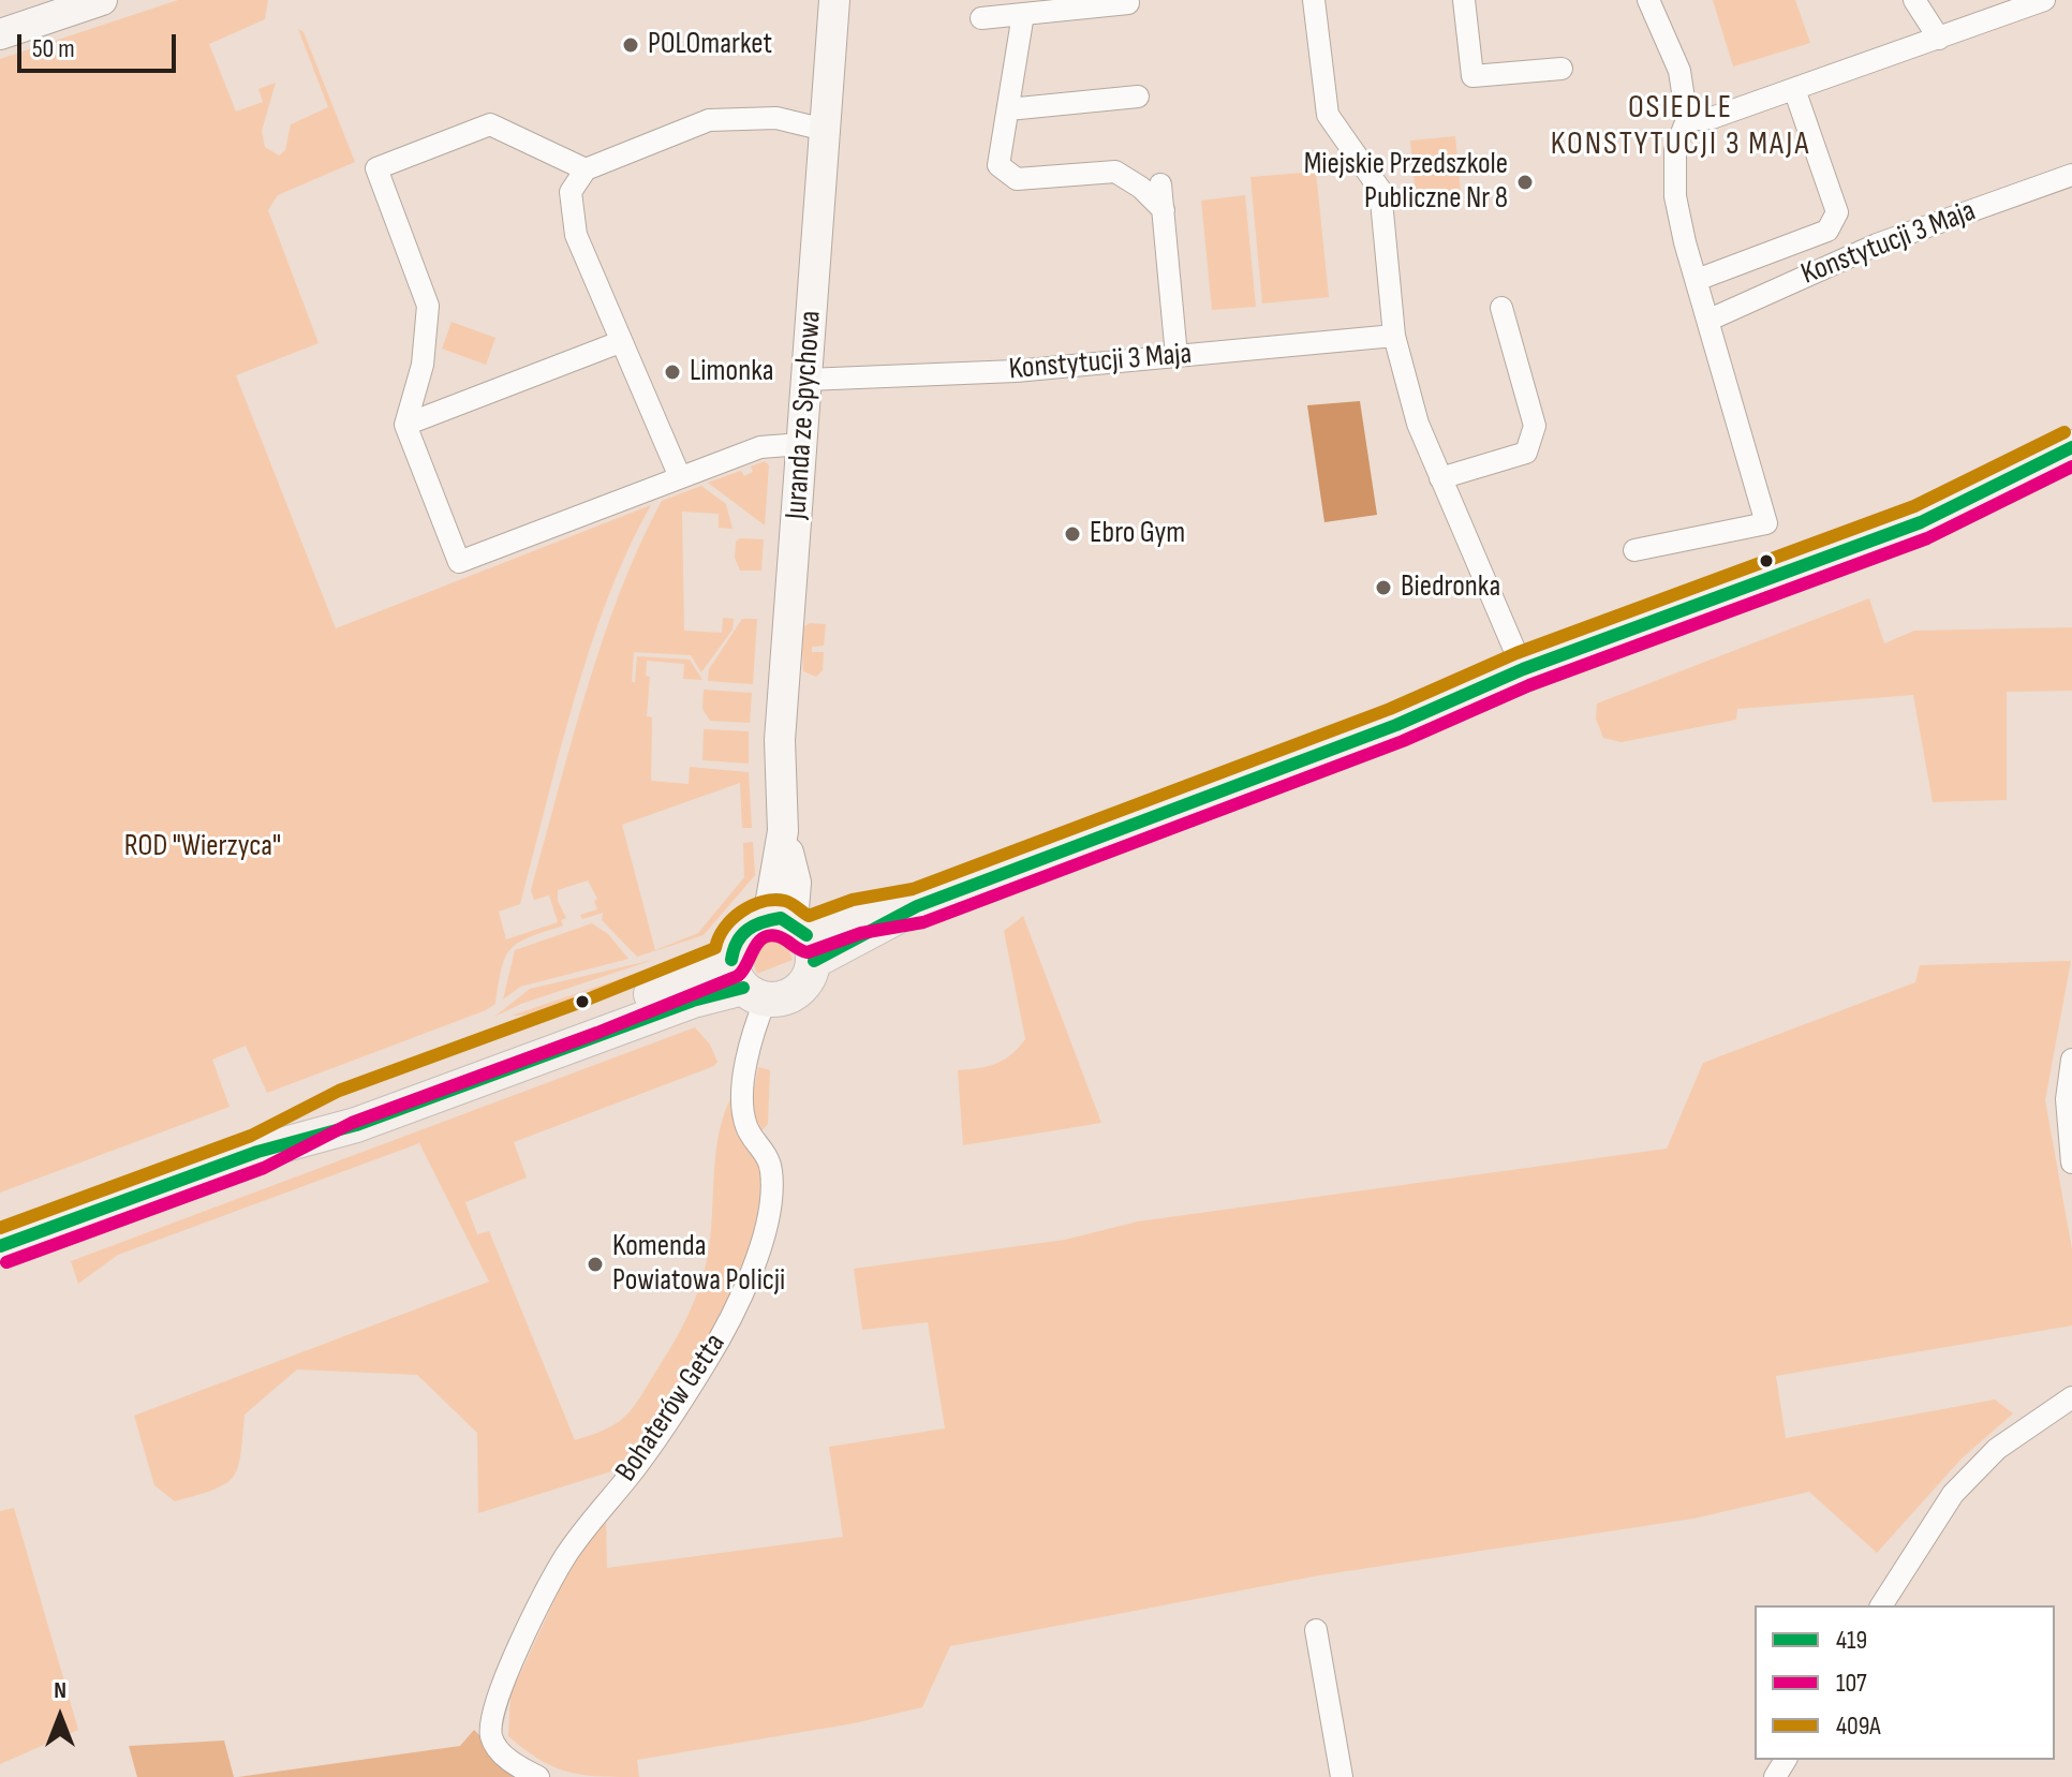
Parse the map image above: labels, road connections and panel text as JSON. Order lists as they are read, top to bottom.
{
  "streets": {
    "street": ["Konstytucji 3 Maja", "Juranda ze Spychowa", "Bohaterów Getta"]
  },
  "crossings": [
    ["Konstytucji 3 Maja", "Juranda ze Spychowa"]
  ],
  "districts": ["OSIEDLE KONSTYTUCJI 3 MAJA"],
  "parks": ["ROD \"Wierzyca\""],
  "places": [
    "POLOmarket",
    "Miejskie Przedszkole Publiczne Nr 8",
    "Limonka",
    "Ebro Gym",
    "Biedronka",
    "Komenda Powiatowa Policji"
  ],
  "lines": ["transit line 409A", "transit line 419", "transit line 107"],
  "legend": ["419", "107", "409A"],
  "scale_bar": "50 m",
  "north": "top"
}
